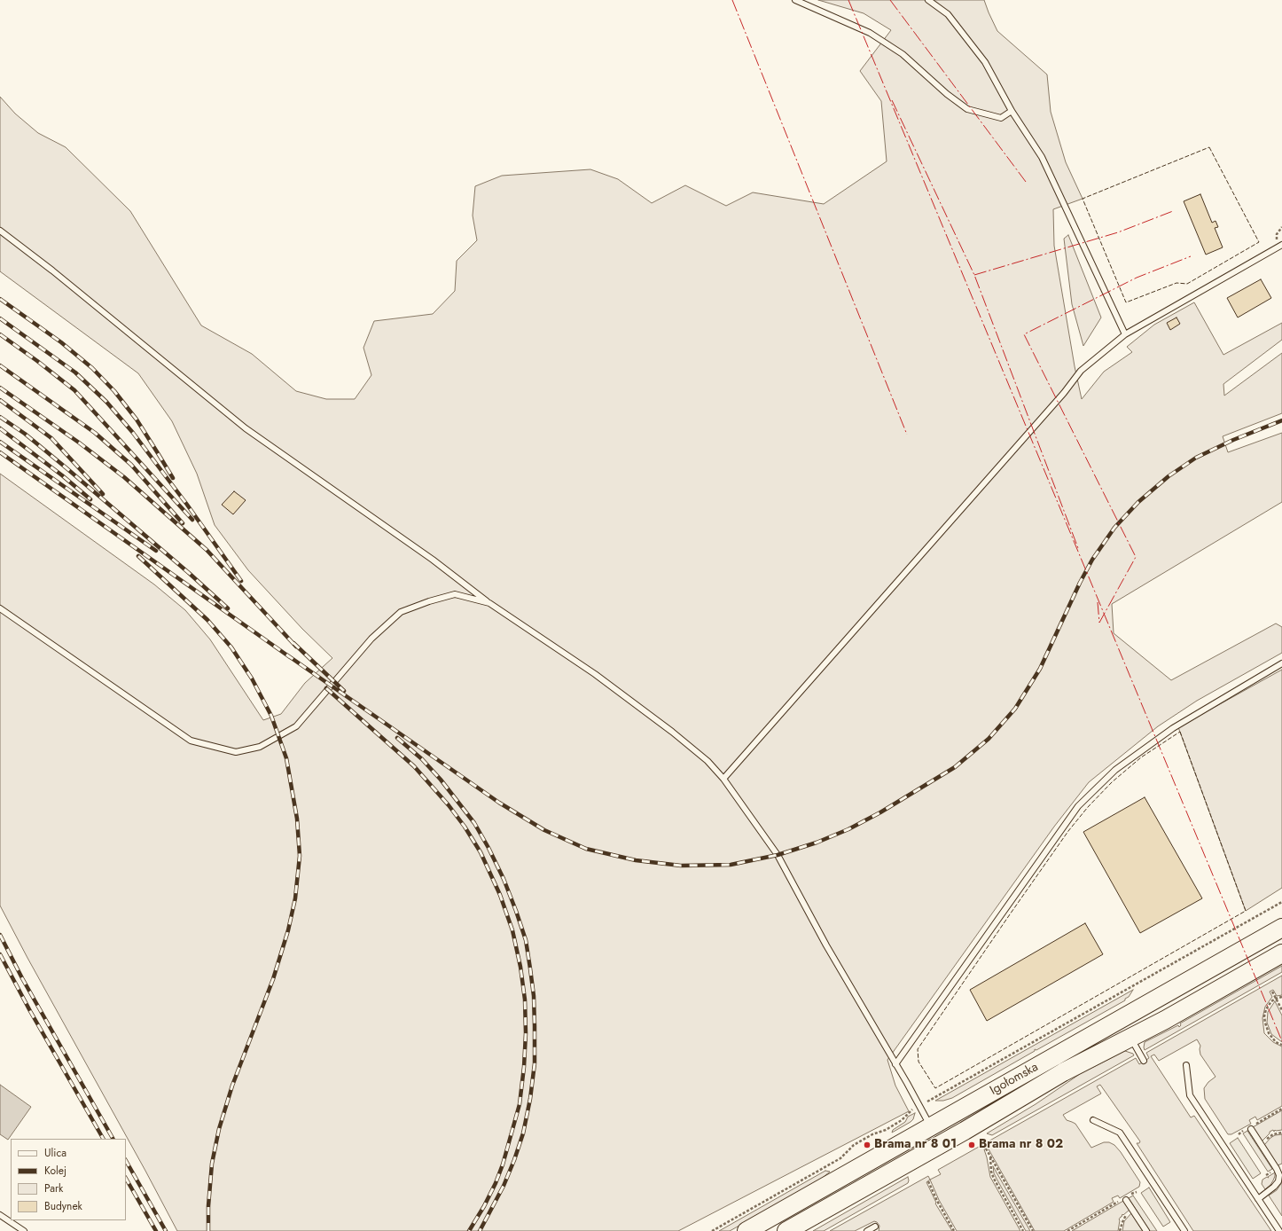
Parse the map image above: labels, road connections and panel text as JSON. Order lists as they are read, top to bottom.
{
  "streets": {
    "main road": ["Igołomska"]
  },
  "places": ["Brama nr 8 01", "Brama nr 8 02"],
  "legend": [
    "Ulica",
    "Kolej",
    "Park",
    "Budynek"
  ]
}
